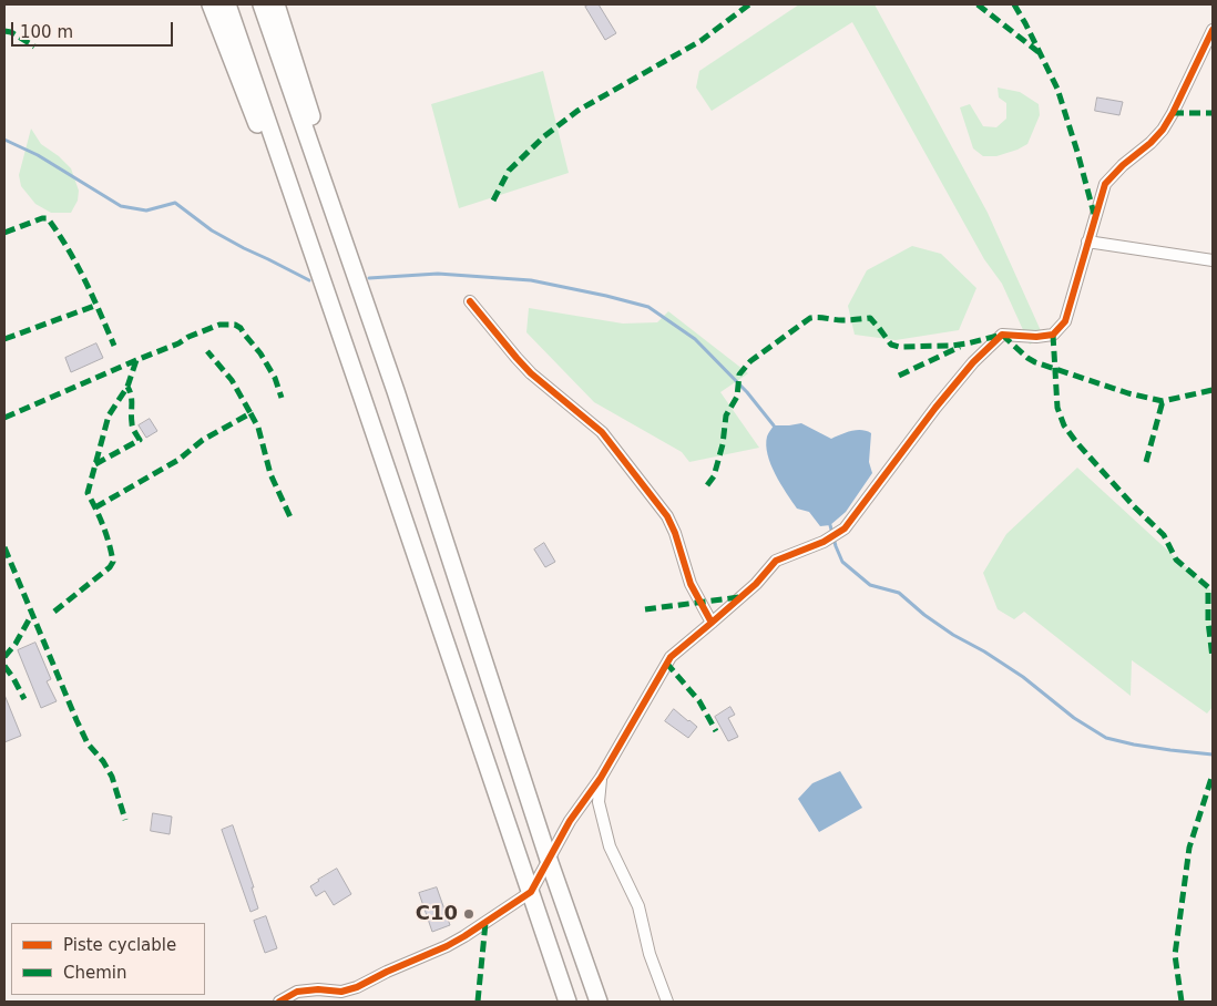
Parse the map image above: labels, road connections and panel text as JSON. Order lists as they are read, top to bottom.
{
  "places": ["C10"],
  "legend": ["Piste cyclable", "Chemin"],
  "scale_bar": "100 m"
}
